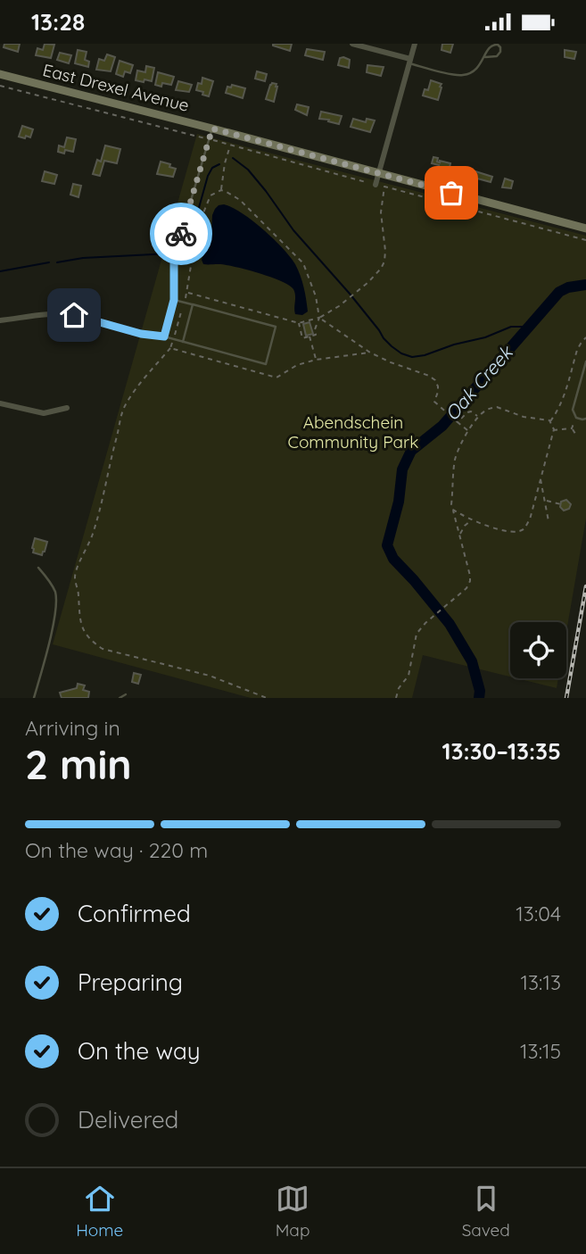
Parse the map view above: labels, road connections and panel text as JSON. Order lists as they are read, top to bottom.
{
  "streets": {
    "street": ["East Drexel Avenue"]
  },
  "water": ["Oak Creek"],
  "parks": ["Abendschein Community Park"],
  "page": {
    "status": "13:28",
    "heading": ["2 min", "Arriving in", "13:30–13:35"],
    "bar": "On the way · 220 m",
    "list": [
      ["Confirmed", "13:04"],
      ["Preparing", "13:13"],
      ["On the way", "13:15"],
      "Delivered"
    ],
    "tabs": ["Home", "Map", "Saved"]
  }
}
